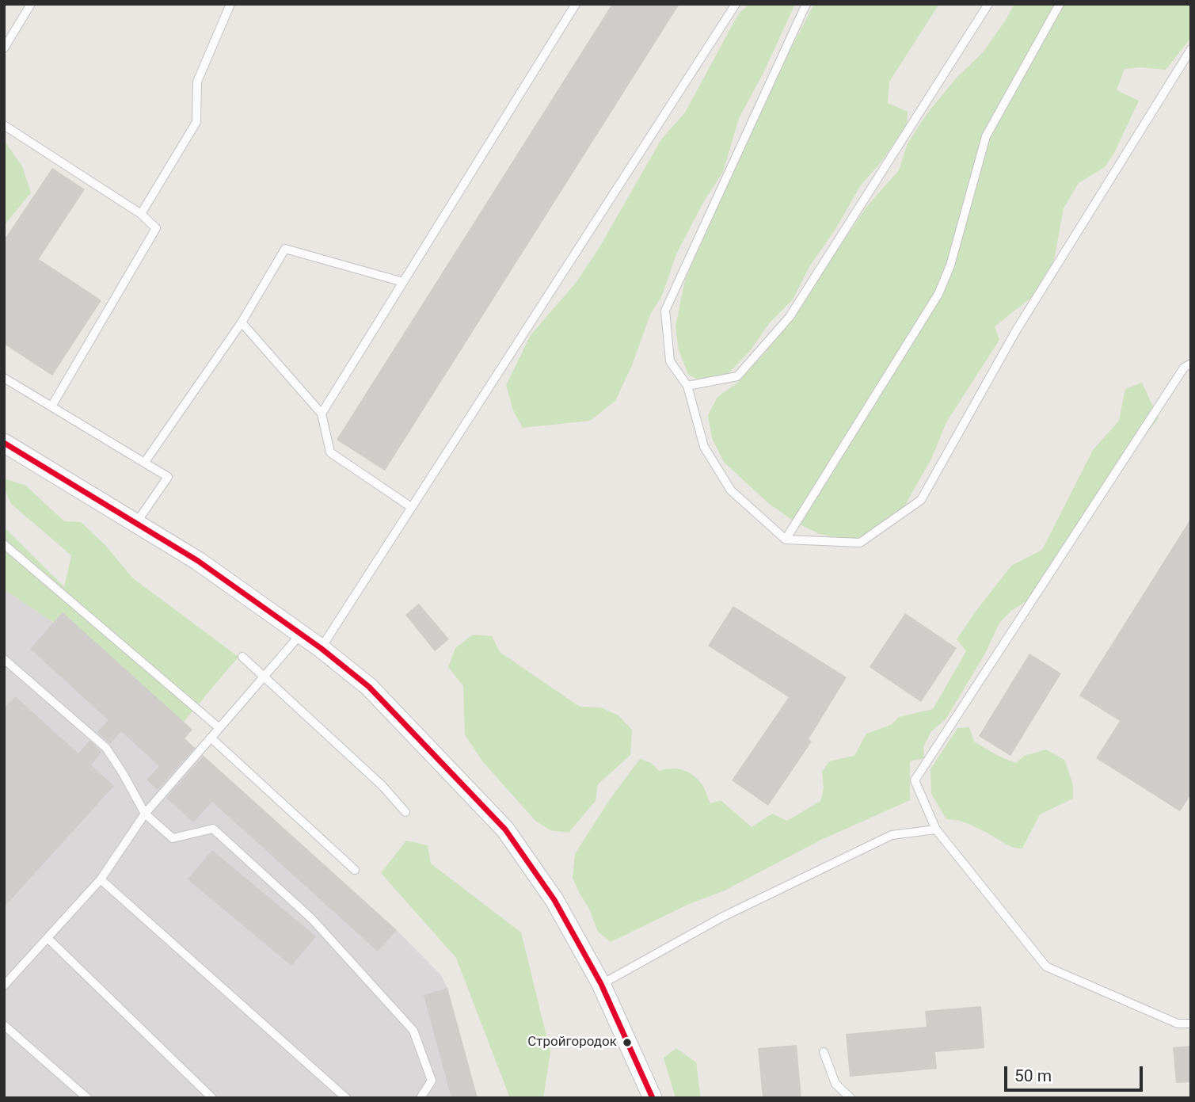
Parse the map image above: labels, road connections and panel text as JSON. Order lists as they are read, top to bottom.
{
  "places": ["Стройгородок"],
  "scale_bar": "50 m"
}
